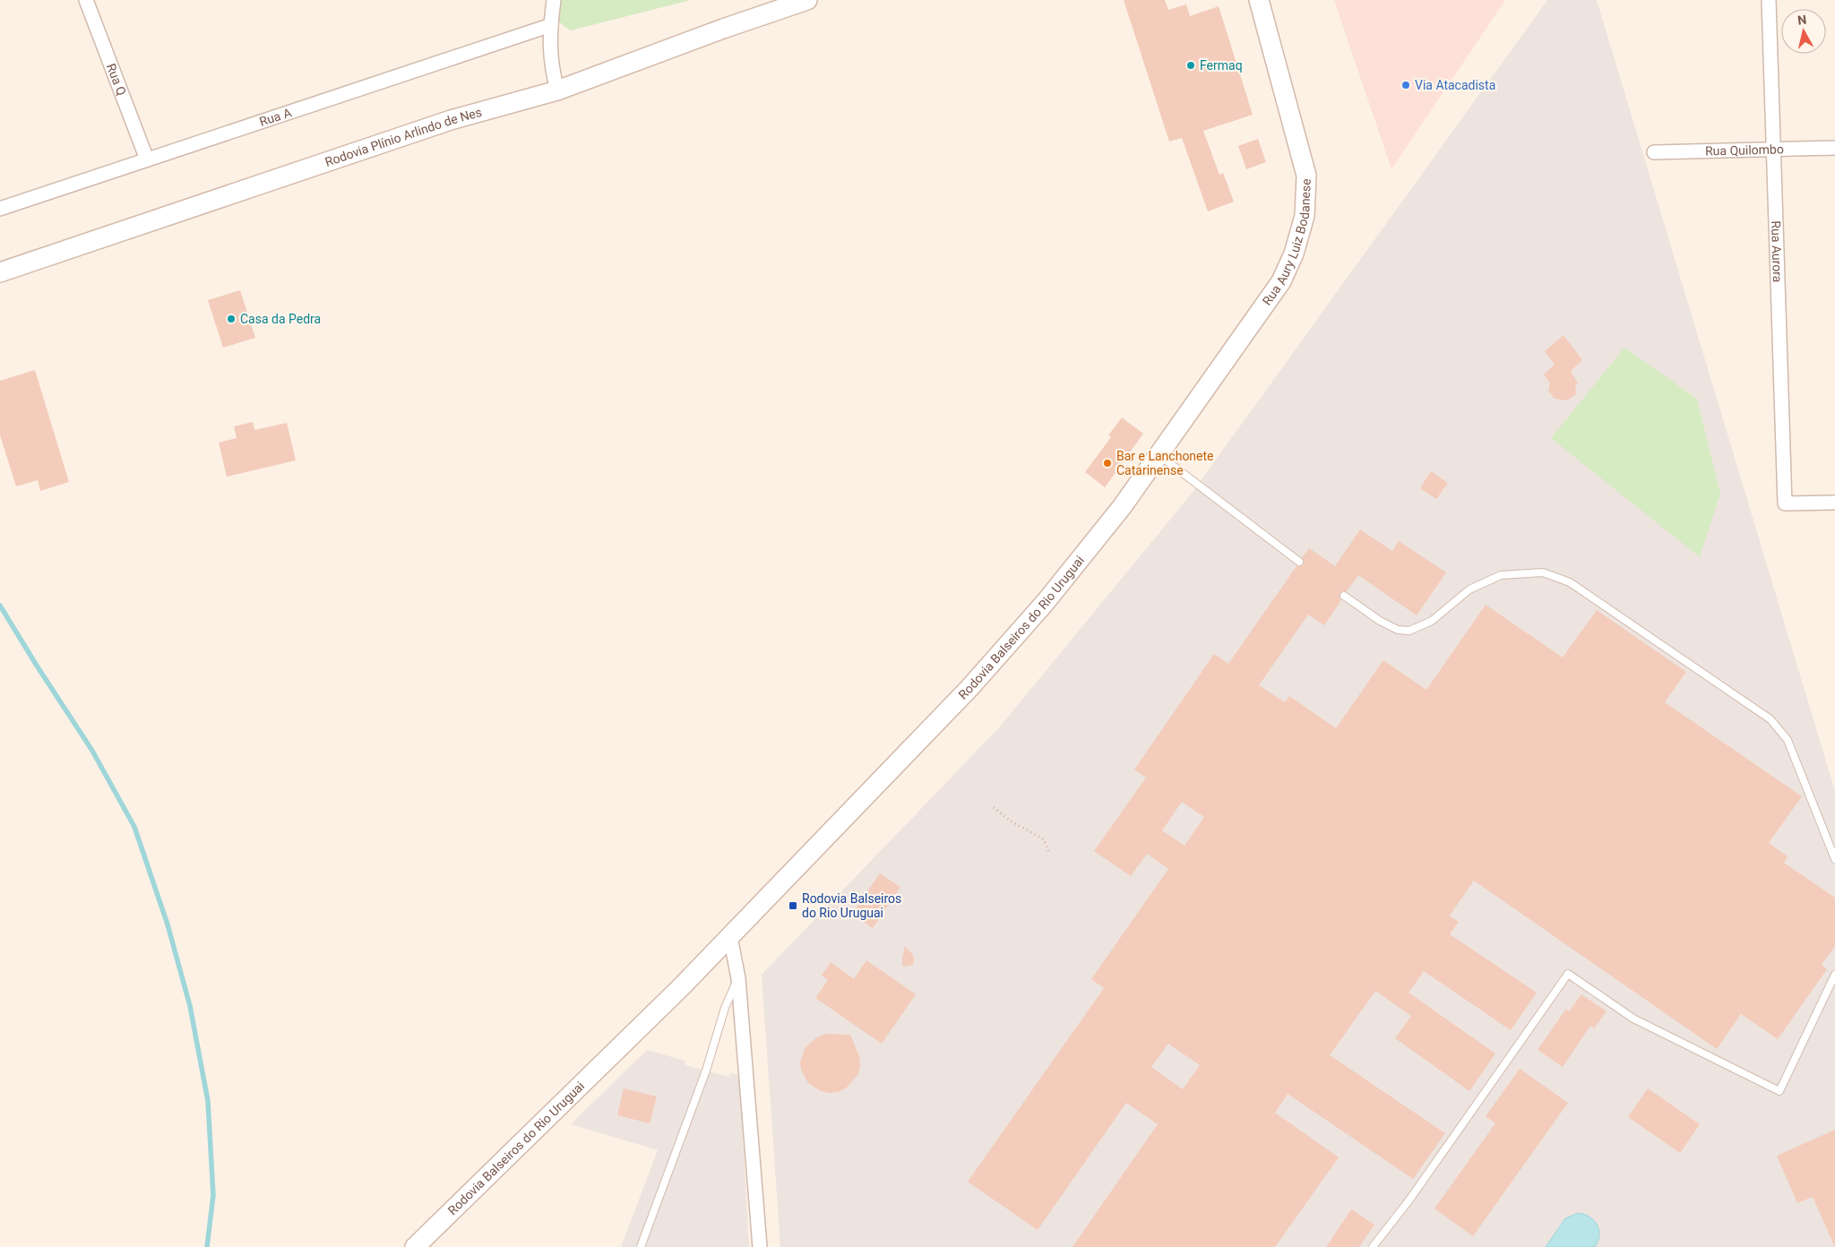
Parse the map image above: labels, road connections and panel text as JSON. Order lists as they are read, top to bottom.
{
  "streets": {
    "main road": ["Rodovia Plínio Arlindo de Nes", "Rua Aury Luiz Bodanese", "Rodovia Balseiros do Rio Uruguai"],
    "street": [
      "Rua Q",
      "Rua A",
      "Rua Quilombo",
      "Rua Aurora"
    ]
  },
  "crossings": [
    ["Rua Q", "Rua A"],
    ["Rua Quilombo", "Rua Aurora"],
    ["Rua Aury Luiz Bodanese", "Rodovia Balseiros do Rio Uruguai"]
  ],
  "places": {
    "other": [
      "Fermaq",
      "Via Atacadista",
      "Casa da Pedra",
      "Bar e Lanchonete Catarinense"
    ],
    "transit": ["Rodovia Balseiros do Rio Uruguai"]
  },
  "north": "top"
}
